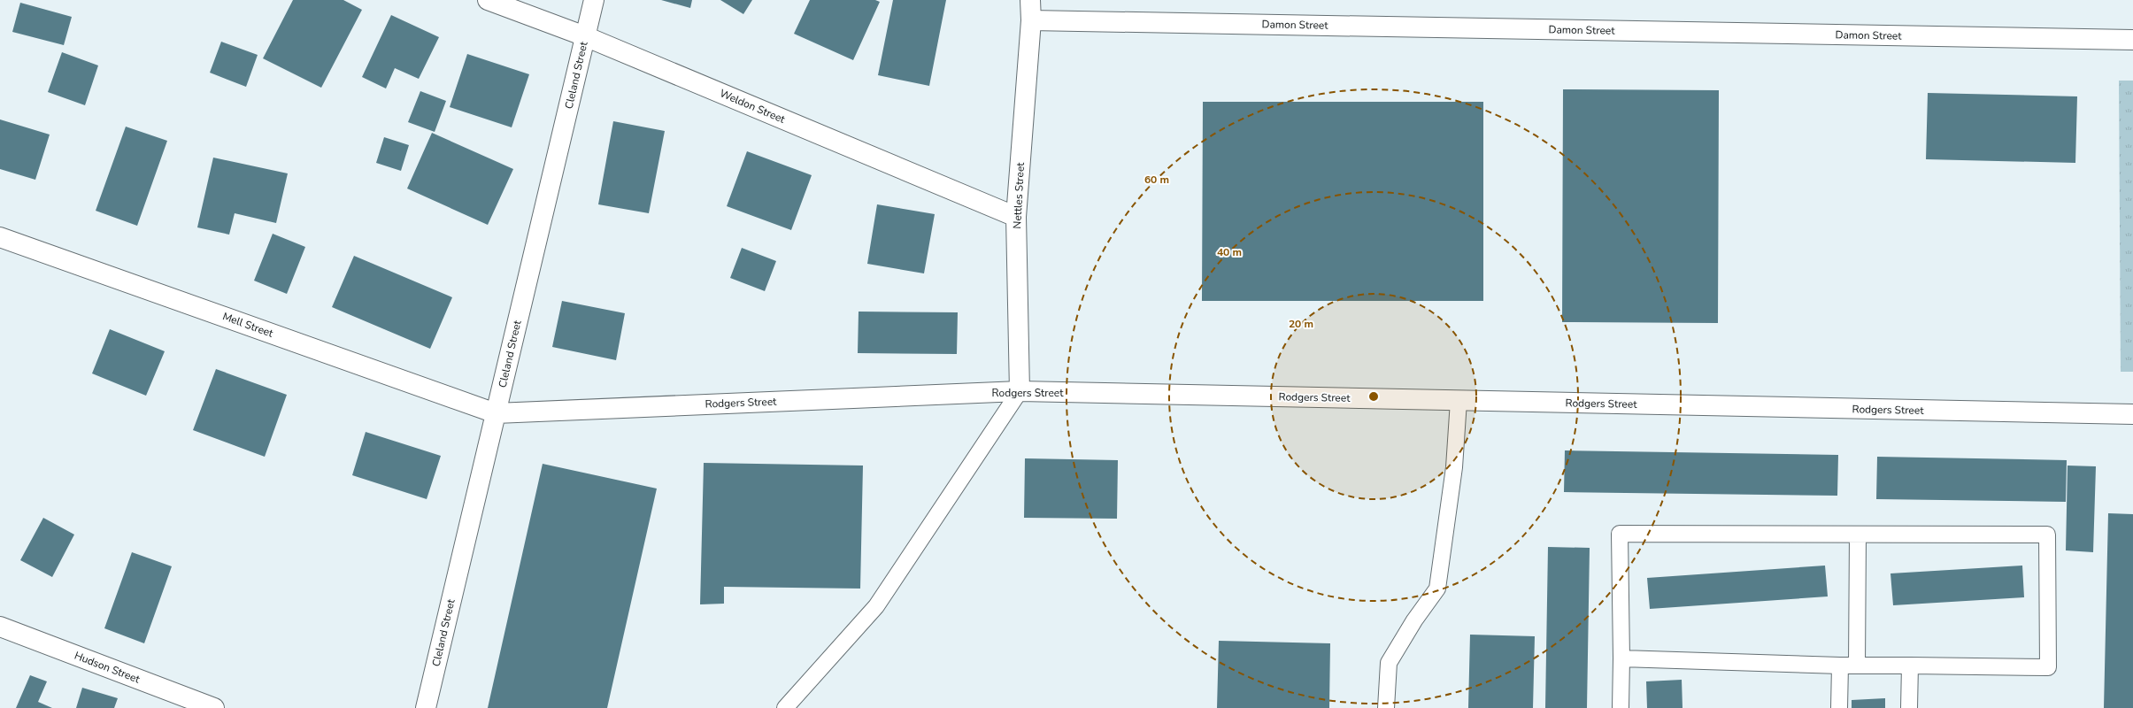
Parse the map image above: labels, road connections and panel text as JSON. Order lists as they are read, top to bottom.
{
  "streets": {
    "street": [
      "Damon Street",
      "Cleland Street",
      "Weldon Street",
      "Nettles Street",
      "Mell Street",
      "Rodgers Street",
      "Hudson Street"
    ]
  },
  "crossings": [
    ["Damon Street", "Nettles Street"],
    ["Cleland Street", "Weldon Street"],
    ["Cleland Street", "Mell Street"],
    ["Cleland Street", "Rodgers Street"],
    ["Weldon Street", "Nettles Street"],
    ["Nettles Street", "Rodgers Street"],
    ["Mell Street", "Rodgers Street"]
  ],
  "rings": ["60 m", "40 m", "20 m"]
}
